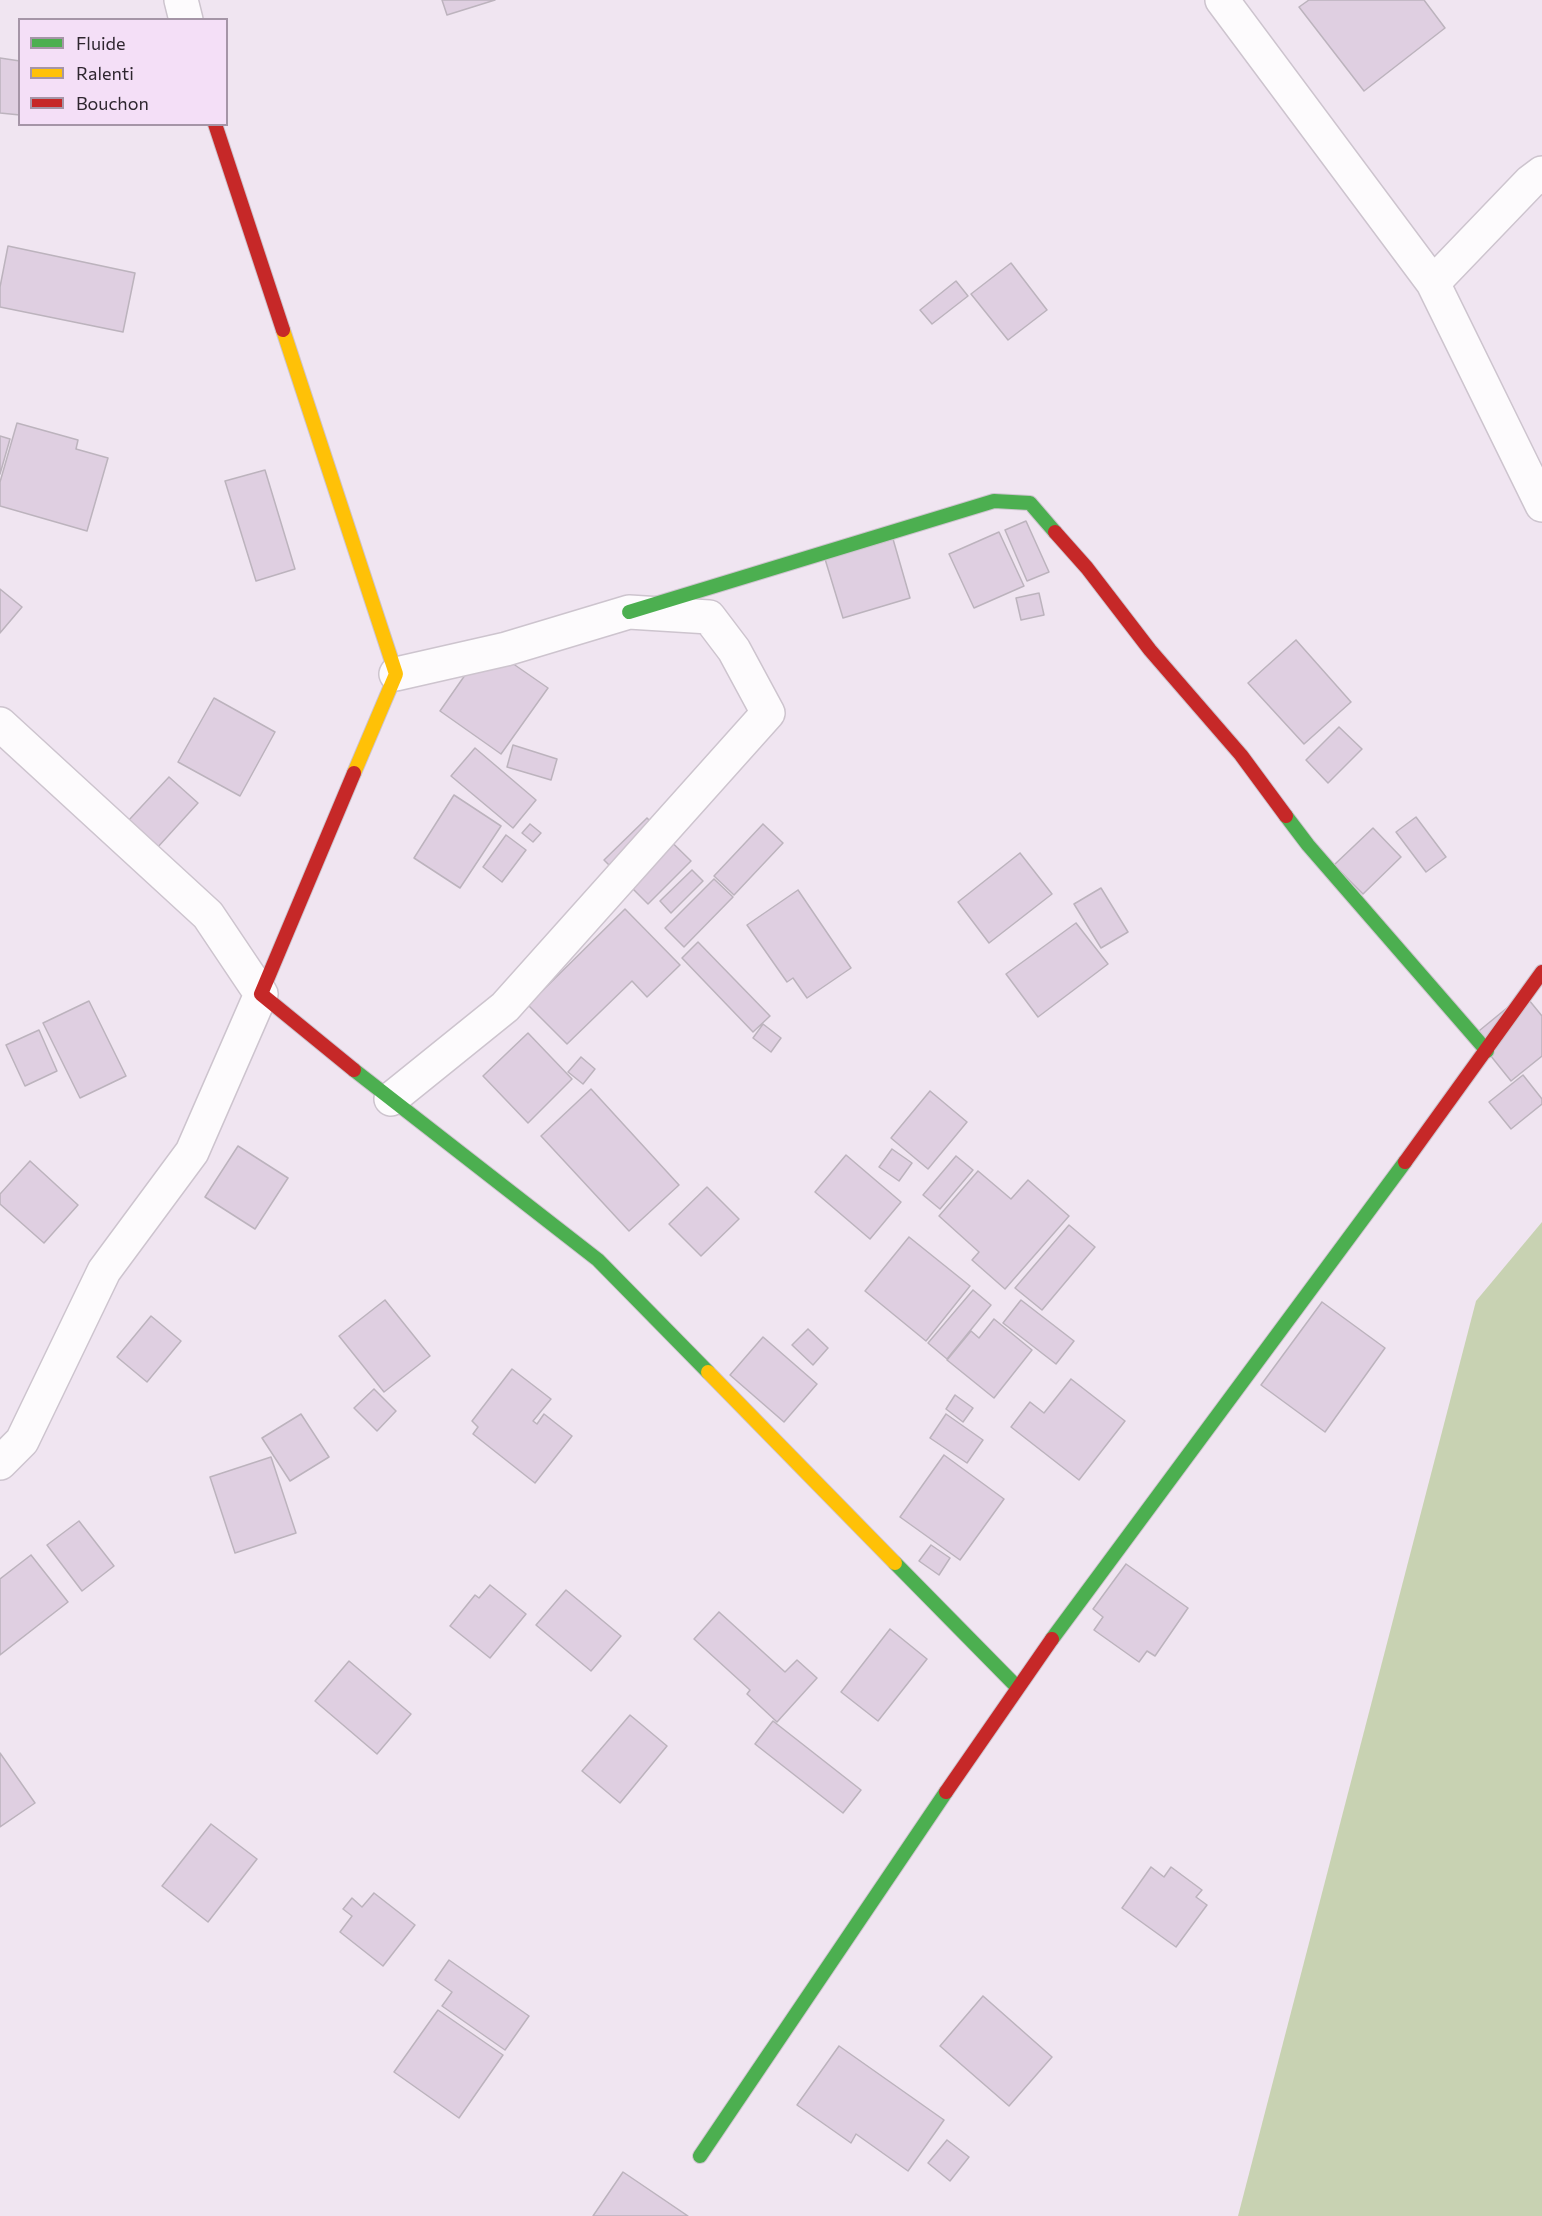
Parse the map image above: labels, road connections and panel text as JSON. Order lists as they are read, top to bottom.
{
  "legend": ["Fluide", "Ralenti", "Bouchon"]
}
